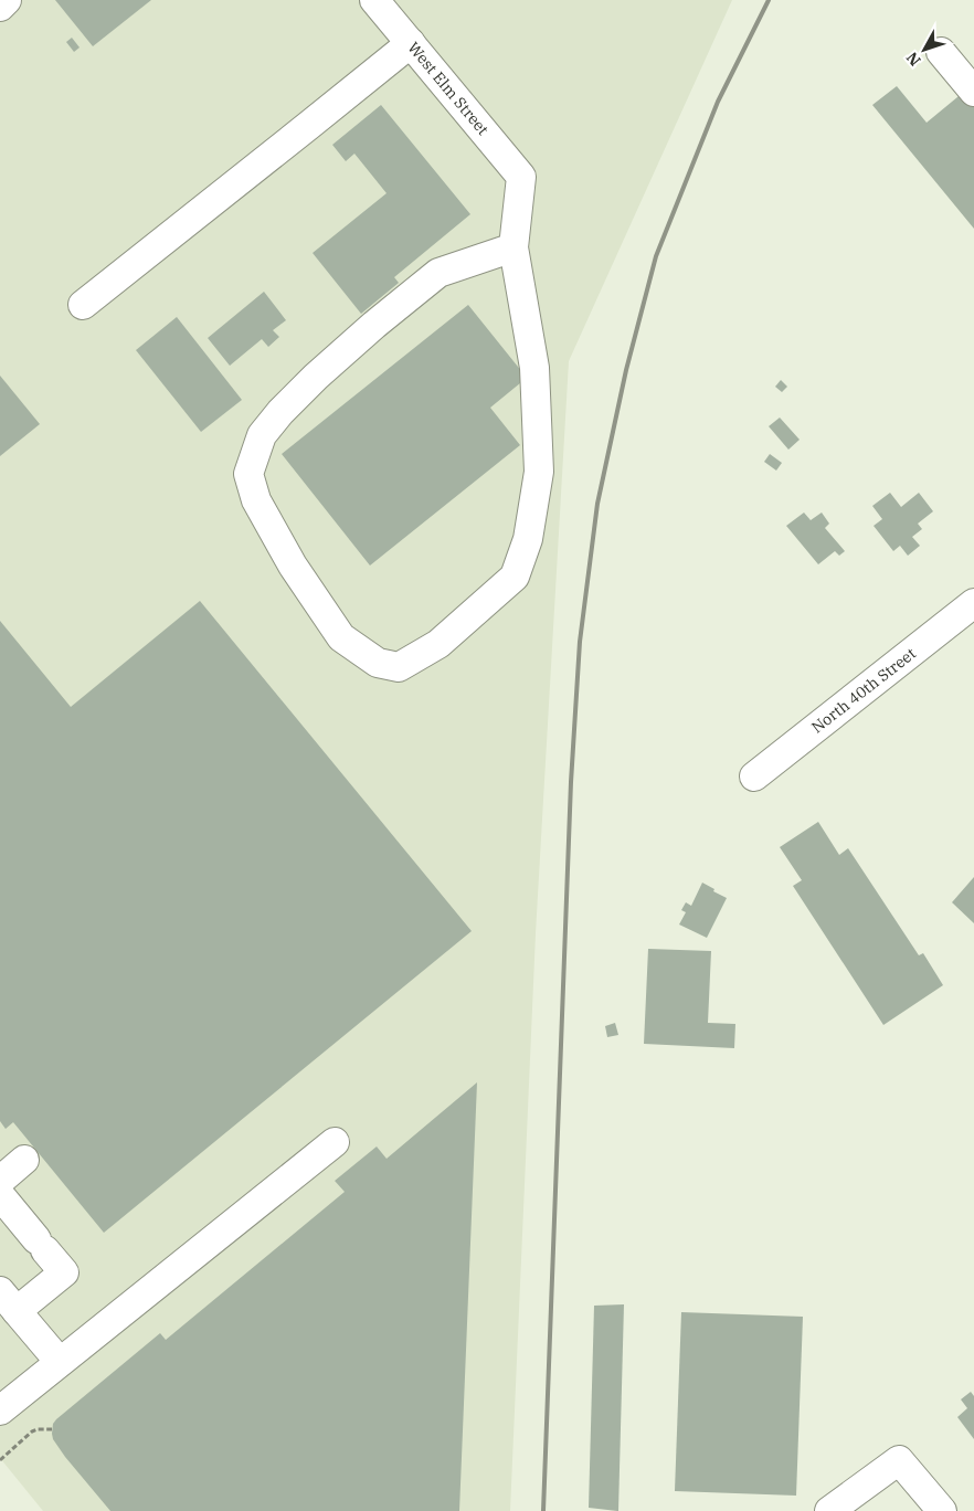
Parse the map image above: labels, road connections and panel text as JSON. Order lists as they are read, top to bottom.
{
  "streets": {
    "street": ["West Elm Street", "North 40th Street"]
  },
  "north": "bottom left"
}
